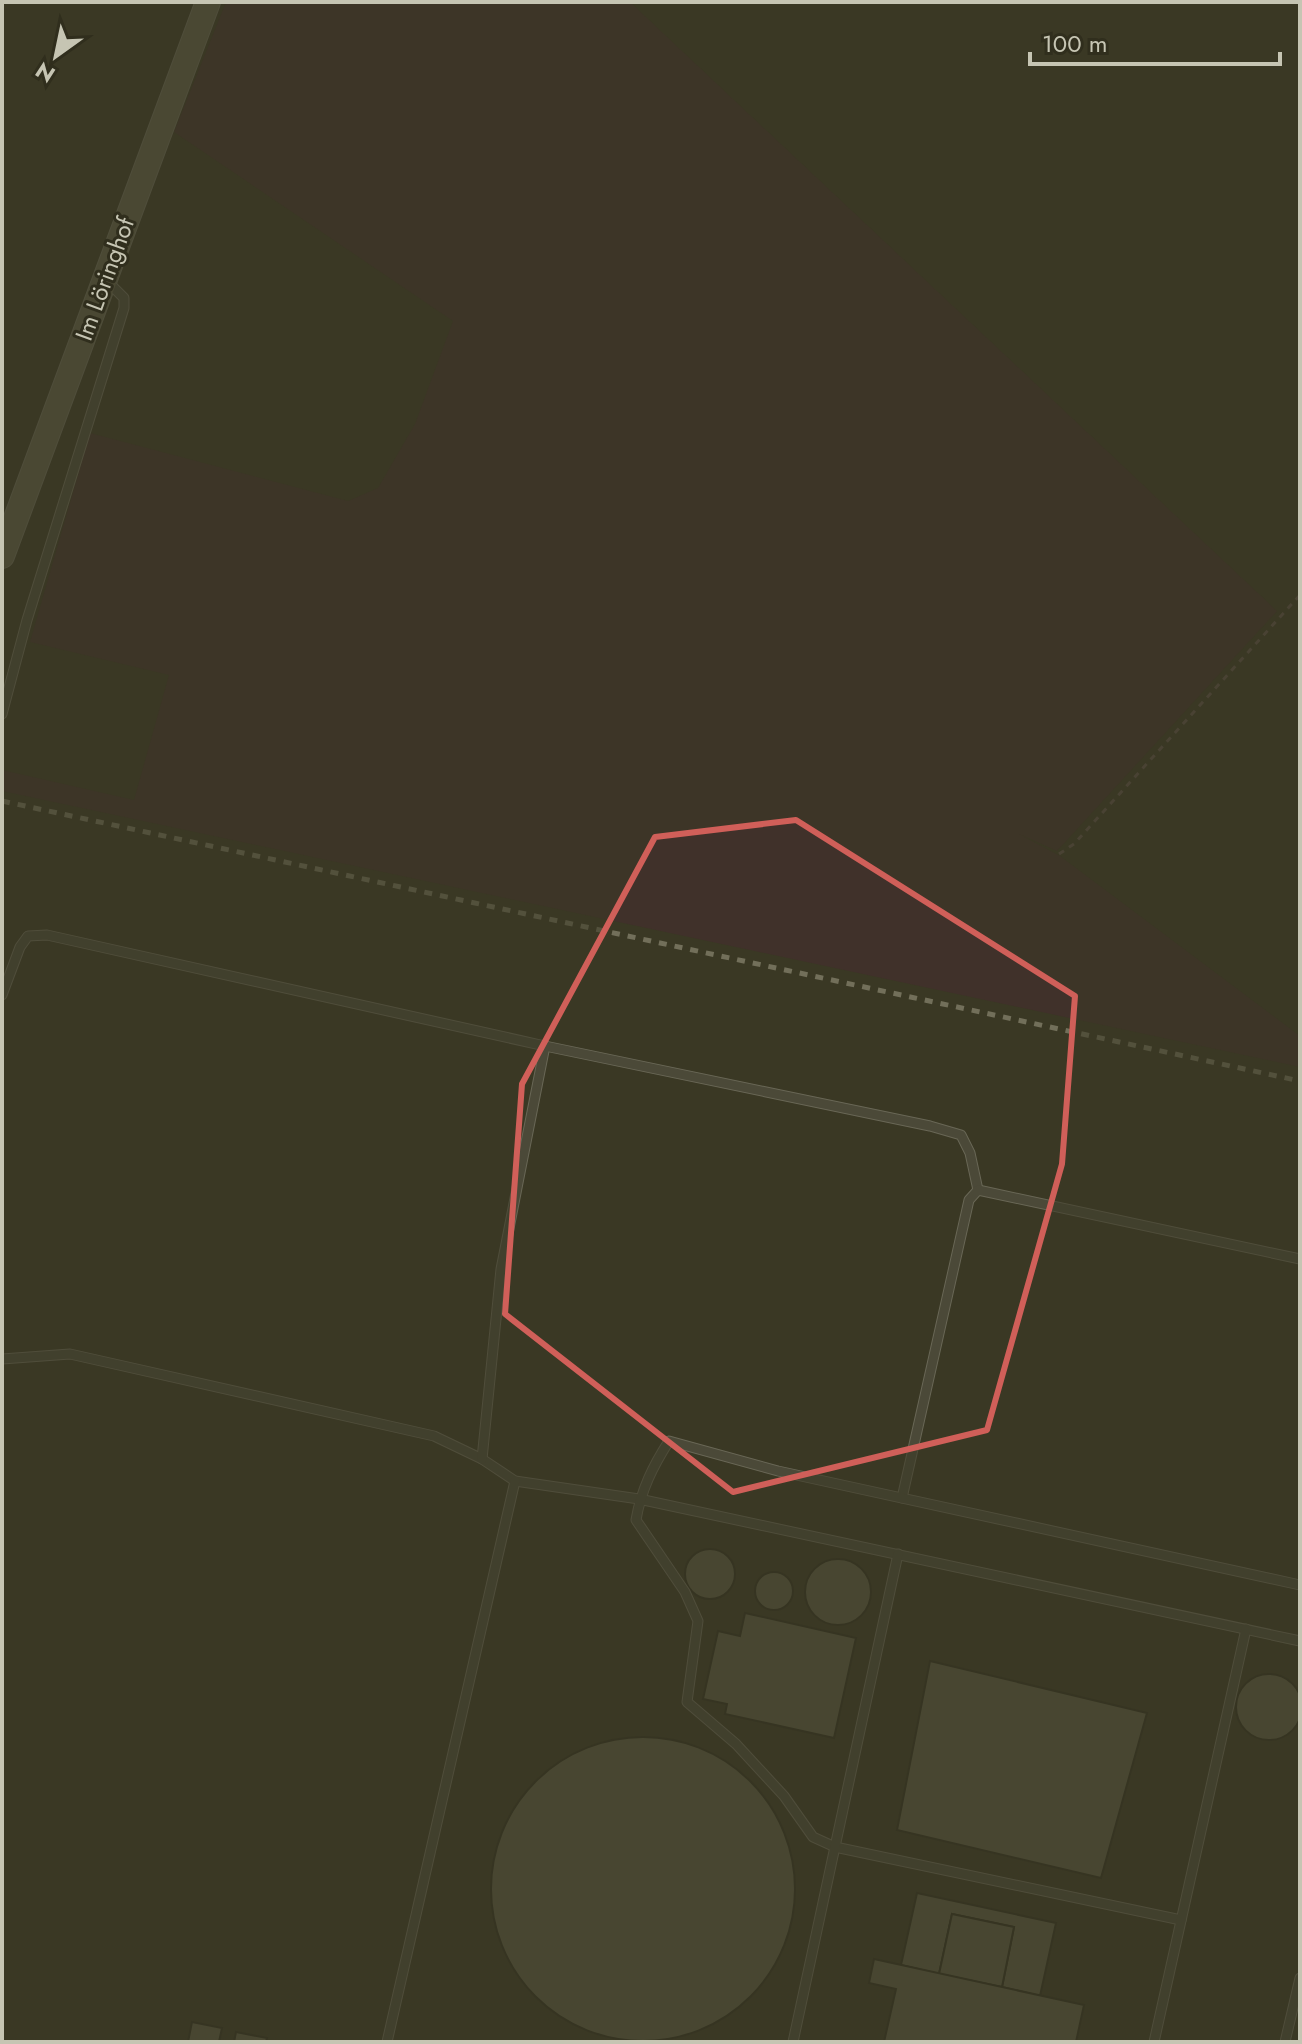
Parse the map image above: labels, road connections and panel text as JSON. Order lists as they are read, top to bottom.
{
  "streets": {
    "street": ["Im Löringhof"]
  },
  "scale_bar": "100 m",
  "north": "bottom left"
}
